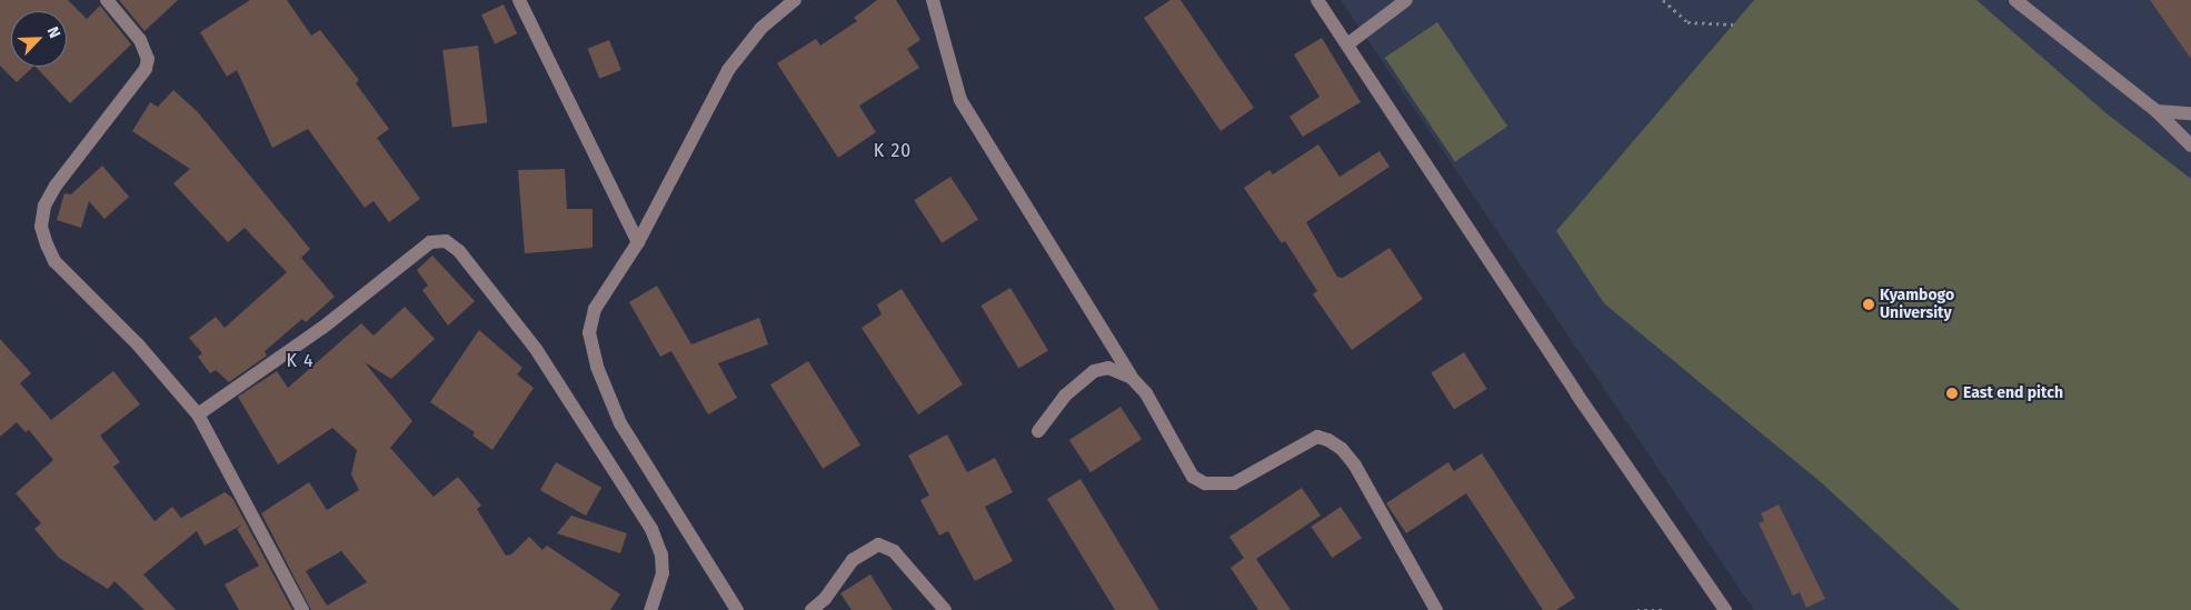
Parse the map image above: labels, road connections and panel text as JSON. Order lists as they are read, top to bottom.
{
  "districts": ["K 20", "K 4"],
  "places": ["Kyambogo University", "East end pitch"],
  "north": "top right"
}
